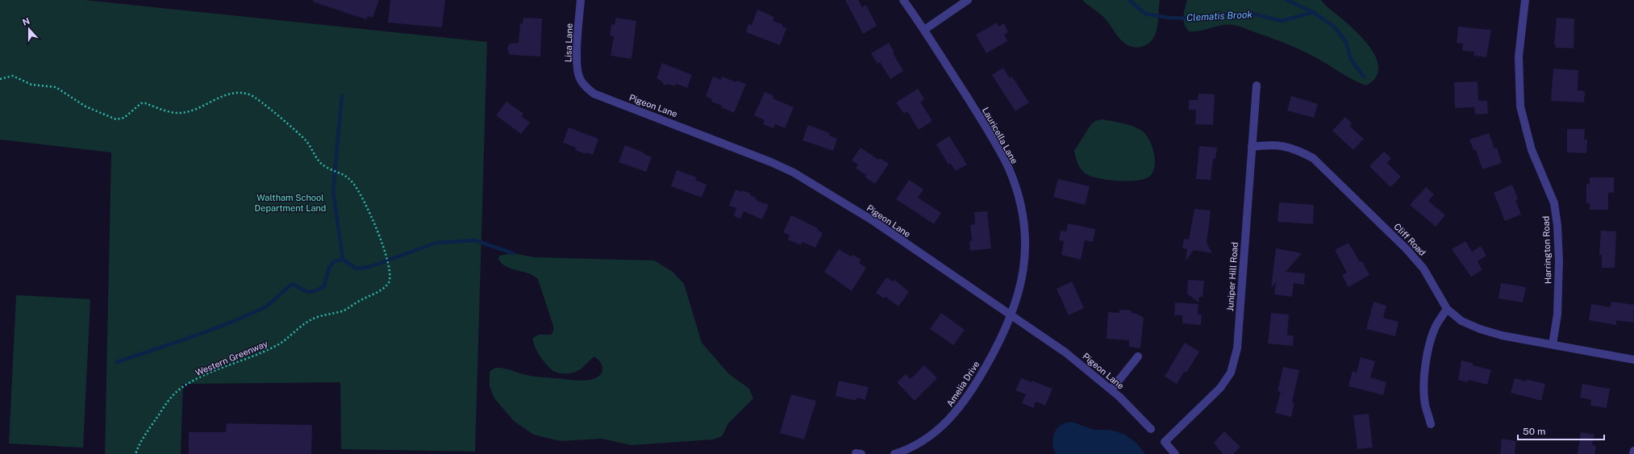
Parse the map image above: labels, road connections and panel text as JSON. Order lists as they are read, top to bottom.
{
  "streets": {
    "street": [
      "Lisa Lane",
      "Pigeon Lane",
      "Lauricella Lane",
      "Cliff Road",
      "Harrington Road",
      "Juniper Hill Road",
      "Amelia Drive"
    ],
    "path": ["Western Greenway"]
  },
  "crossings": [
    ["Lisa Lane", "Pigeon Lane"],
    ["Pigeon Lane", "Lauricella Lane"],
    ["Pigeon Lane", "Amelia Drive"],
    ["Lauricella Lane", "Amelia Drive"],
    ["Cliff Road", "Harrington Road"],
    ["Cliff Road", "Juniper Hill Road"]
  ],
  "water": ["Clematis Brook"],
  "parks": ["Waltham School Department Land"],
  "scale_bar": "50 m",
  "north": "top"
}
